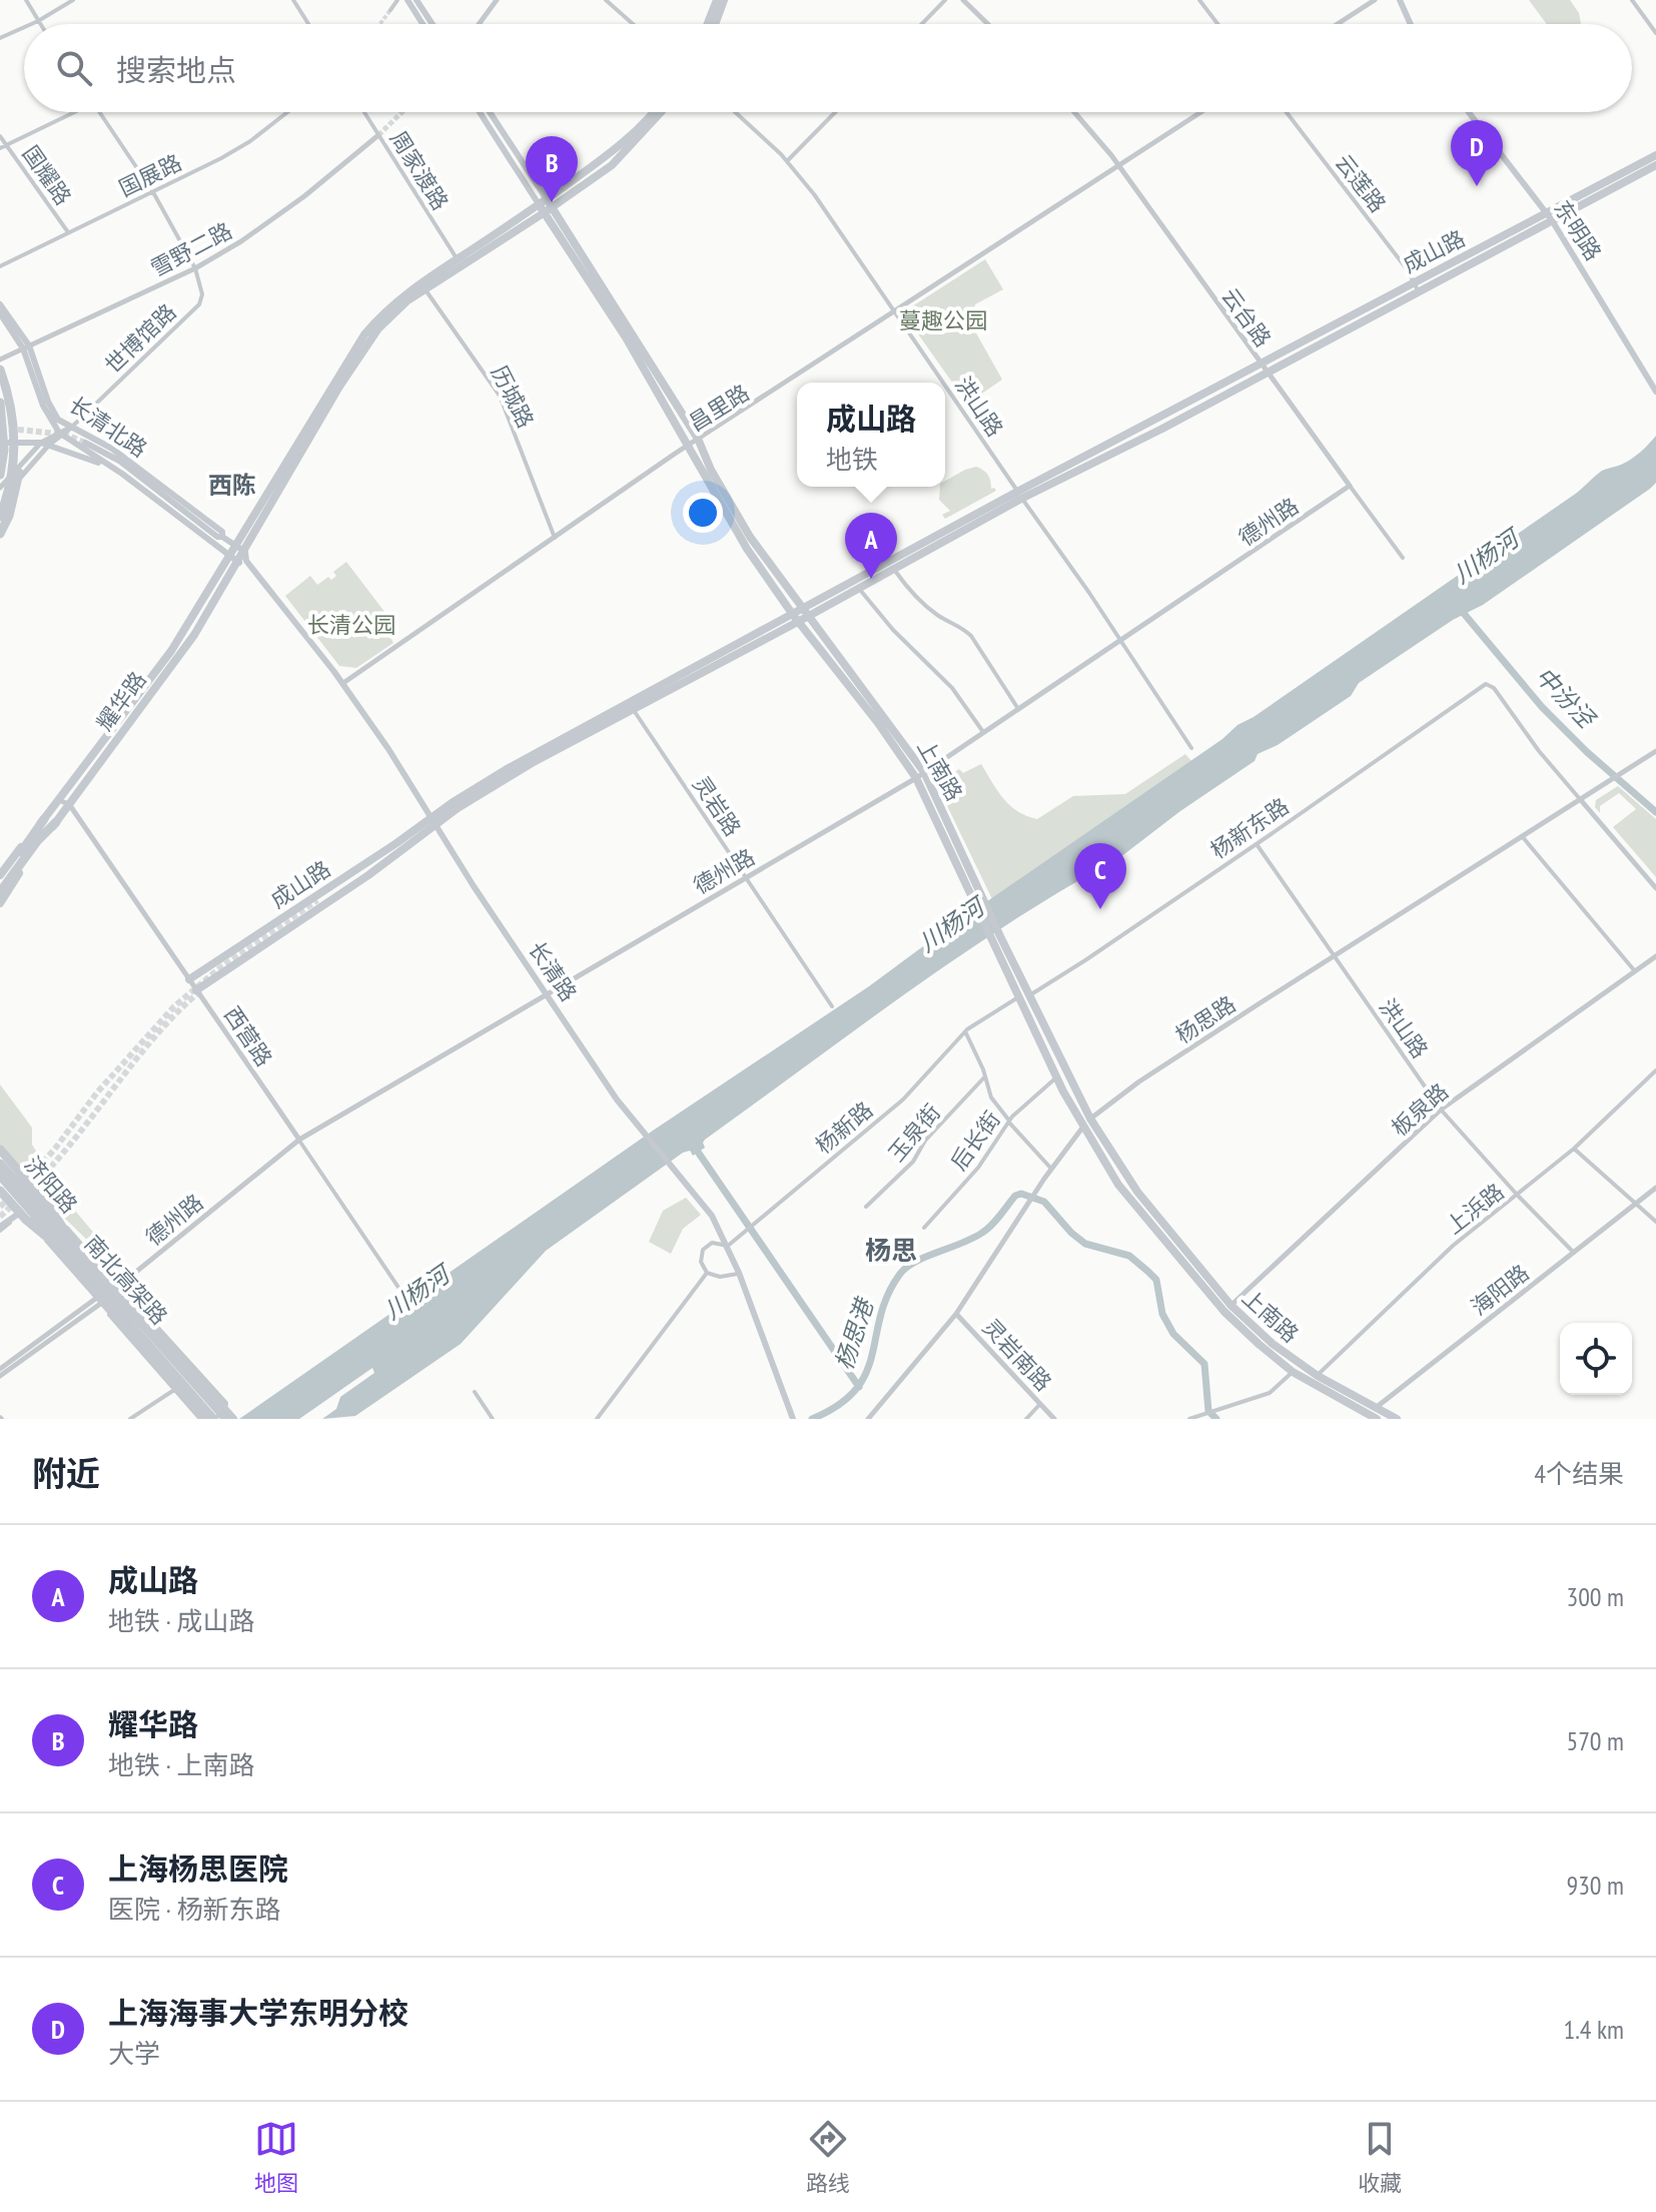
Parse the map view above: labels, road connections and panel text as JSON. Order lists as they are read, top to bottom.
{
  "streets": {
    "highway": ["南北高架路"],
    "main road": [
      "东明路",
      "成山路",
      "长清北路",
      "耀华路",
      "上南路",
      "长清路",
      "济阳路"
    ],
    "street": [
      "周家渡路",
      "国耀路",
      "国展路",
      "云莲路",
      "雪野二路",
      "云台路",
      "世博馆路",
      "历城路",
      "洪山路",
      "昌里路",
      "德州路",
      "灵岩路",
      "杨新东路",
      "杨思路",
      "西营路",
      "板泉路",
      "杨新路",
      "玉泉街",
      "后长街",
      "上浜路",
      "海阳路",
      "灵岩南路"
    ]
  },
  "crossings": [
    ["周家渡路", "雪野二路"],
    ["周家渡路", "耀华路"],
    ["国耀路", "国展路"],
    ["国展路", "世博馆路"],
    ["云莲路", "成山路"],
    ["东明路", "成山路"],
    ["雪野二路", "世博馆路"],
    ["雪野二路", "长清北路"],
    ["成山路", "云台路"],
    ["成山路", "洪山路"],
    ["成山路", "上南路"],
    ["成山路", "灵岩路"],
    ["成山路", "长清路"],
    ["成山路", "西营路"],
    ["云台路", "昌里路"],
    ["云台路", "德州路"],
    ["世博馆路", "长清北路"],
    ["历城路", "昌里路"],
    ["历城路", "耀华路"],
    ["洪山路", "昌里路"],
    ["洪山路", "德州路"],
    ["洪山路", "杨新东路"],
    ["洪山路", "杨思路"],
    ["洪山路", "板泉路"],
    ["洪山路", "上浜路"],
    ["洪山路", "海阳路"],
    ["昌里路", "上南路"],
    ["昌里路", "长清路"],
    ["长清北路", "耀华路"],
    ["长清北路", "长清路"],
    ["德州路", "上南路"],
    ["德州路", "灵岩路"],
    ["德州路", "长清路"],
    ["德州路", "西营路"],
    ["德州路", "济阳路"],
    ["耀华路", "上南路"],
    ["耀华路", "长清路"],
    ["耀华路", "西营路"],
    ["上南路", "杨新东路"],
    ["上南路", "杨思路"],
    ["上南路", "板泉路"],
    ["上南路", "杨新路"],
    ["上南路", "后长街"],
    ["上南路", "上浜路"],
    ["上南路", "海阳路"],
    ["杨新东路", "杨思路"],
    ["长清路", "杨新路"],
    ["杨思路", "灵岩南路"]
  ],
  "districts": ["西陈", "杨思"],
  "water": ["川杨河", "中汾泾", "杨思港"],
  "parks": ["蔓趣公园", "长清公园"],
  "page": {
    "search": "搜索地点",
    "pins": [
      "D",
      "B",
      "A",
      "C"
    ],
    "popup": ["成山路", "地铁"],
    "heading": ["附近", "4个结果"],
    "list": [
      {
        "mark": "A",
        "name": "成山路",
        "note": "地铁 · 成山路",
        "value": "300 m"
      },
      {
        "mark": "B",
        "name": "耀华路",
        "note": "地铁 · 上南路",
        "value": "570 m"
      },
      {
        "mark": "C",
        "name": "上海杨思医院",
        "note": "医院 · 杨新东路",
        "value": "930 m"
      },
      {
        "mark": "D",
        "name": "上海海事大学东明分校",
        "note": "大学",
        "value": "1.4 km"
      }
    ],
    "nav": ["地图", "路线", "收藏"]
  }
}
